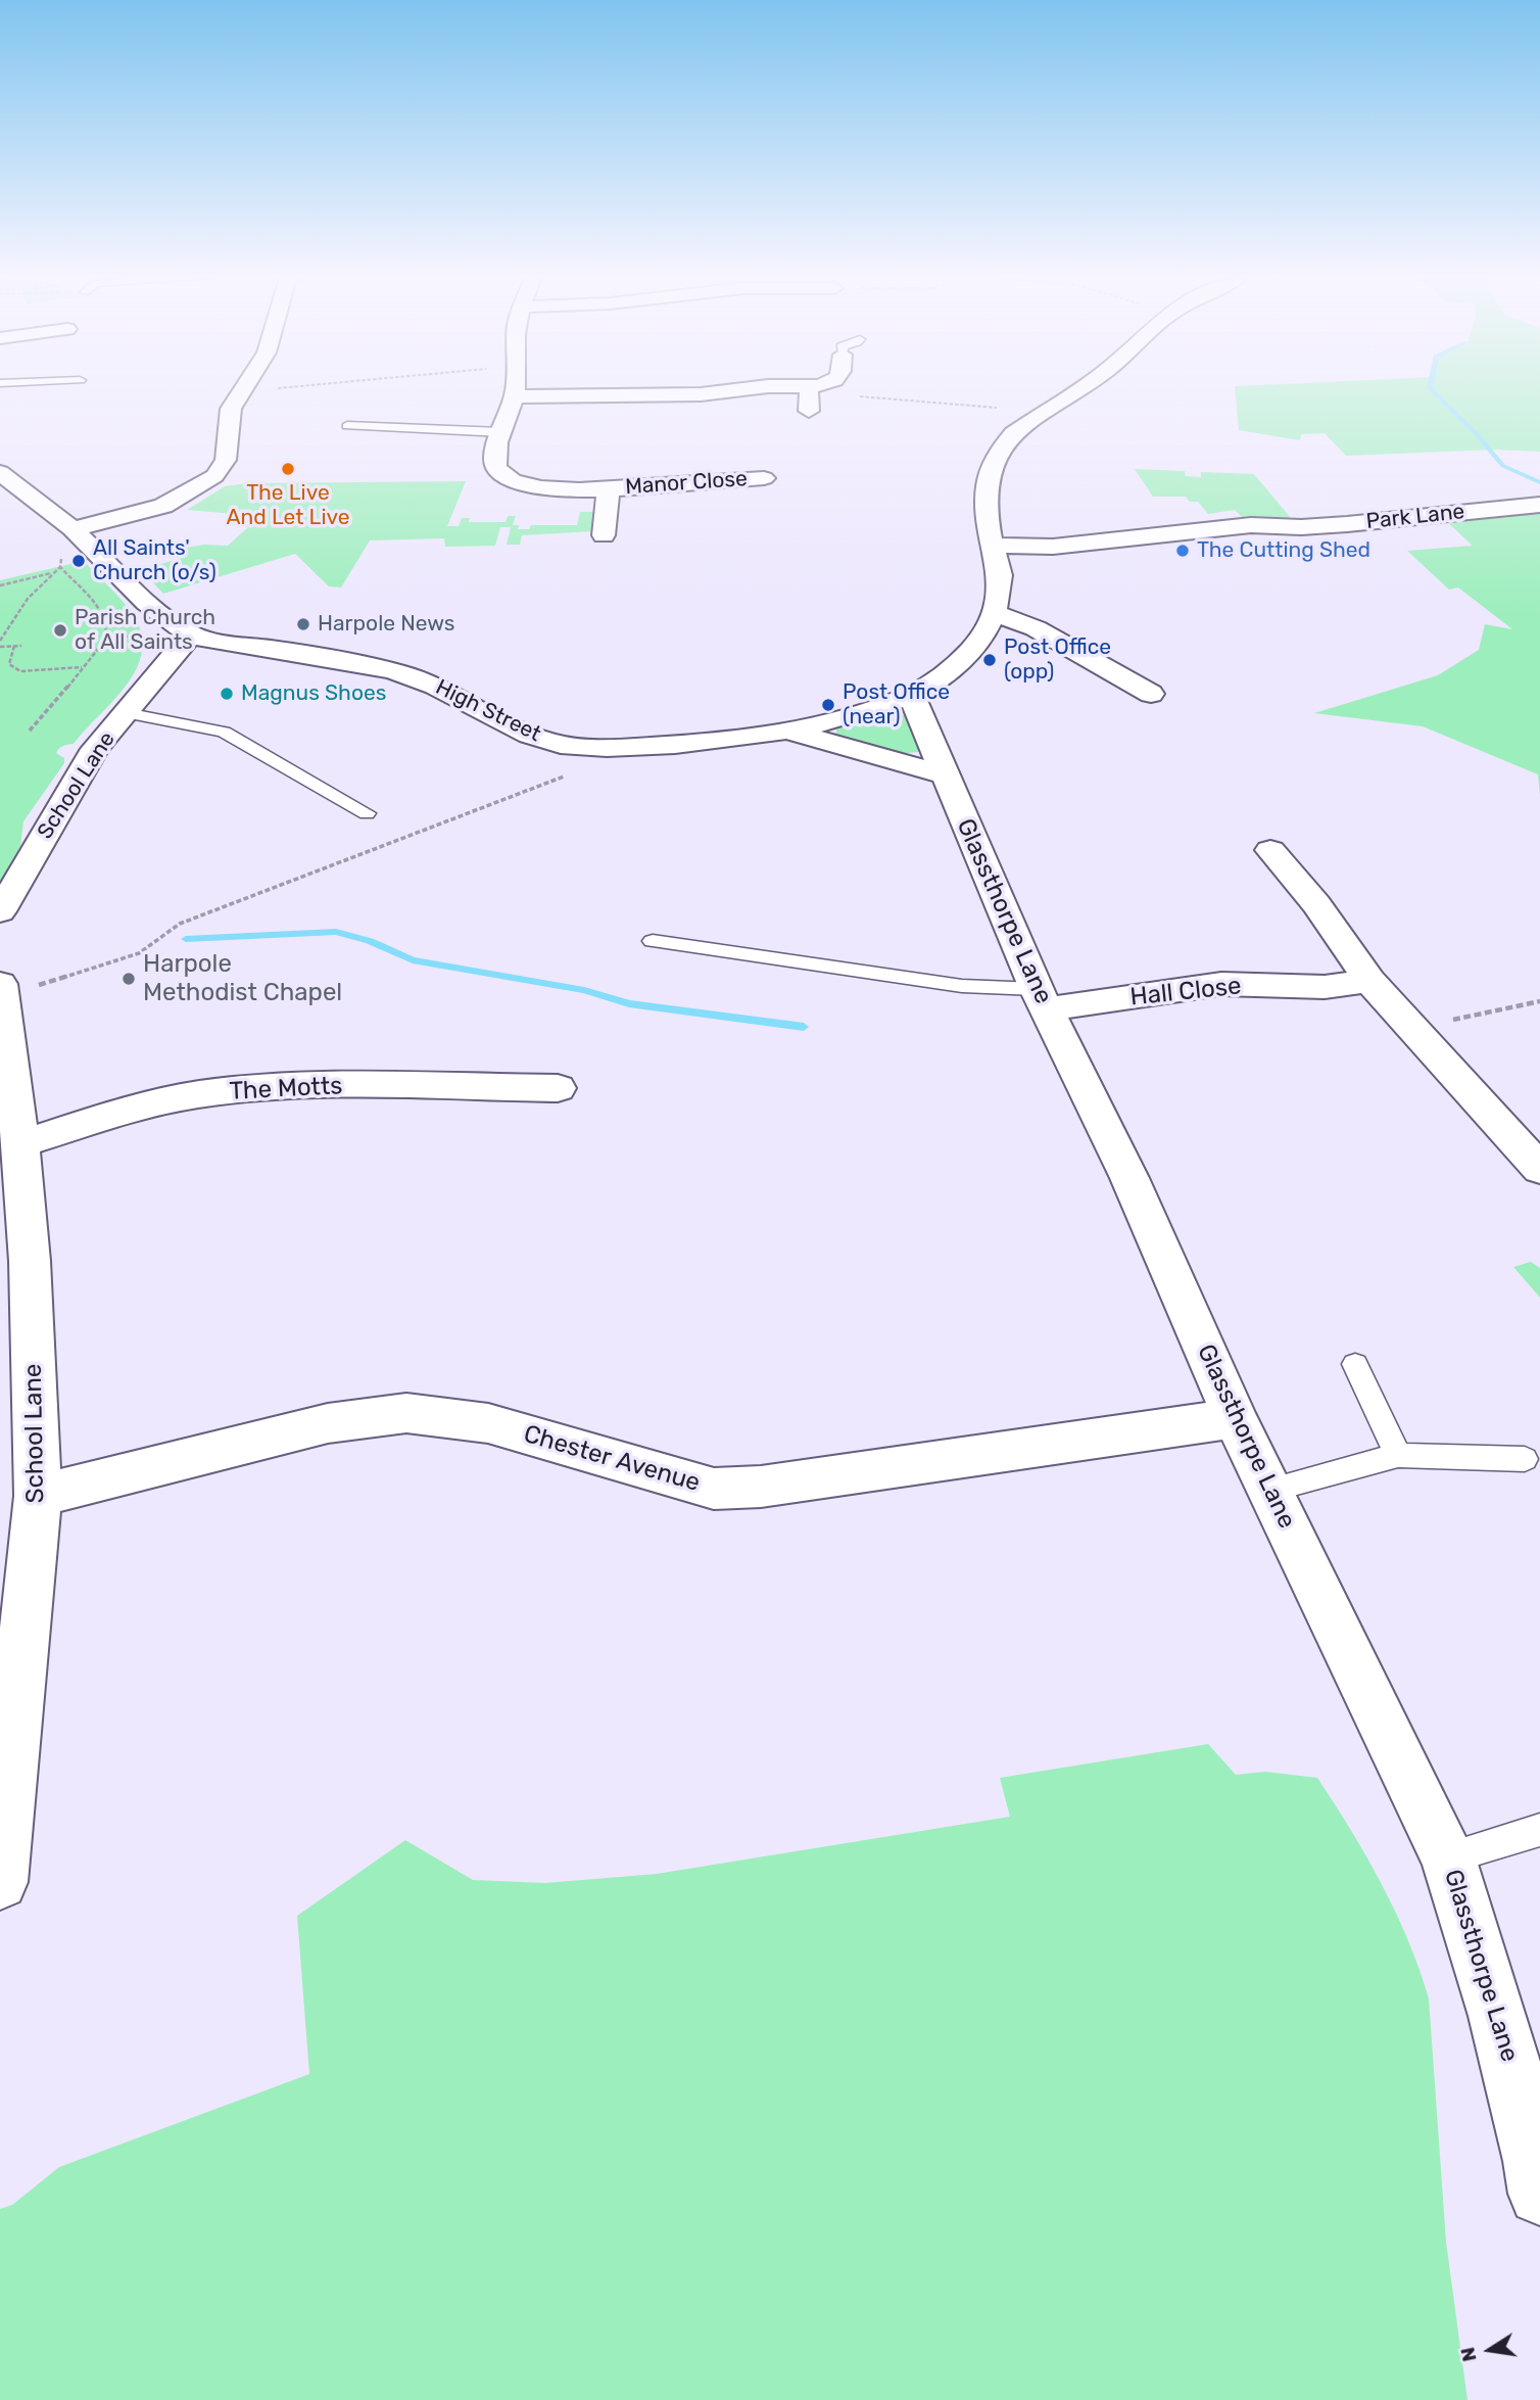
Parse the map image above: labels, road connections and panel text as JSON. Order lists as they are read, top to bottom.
{
  "streets": {
    "street": [
      "Manor Close",
      "Park Lane",
      "High Street",
      "School Lane",
      "Glassthorpe Lane",
      "Hall Close",
      "The Motts",
      "Chester Avenue"
    ]
  },
  "crossings": [
    ["Park Lane", "High Street"],
    ["High Street", "School Lane"],
    ["High Street", "Glassthorpe Lane"],
    ["School Lane", "The Motts"],
    ["School Lane", "Chester Avenue"],
    ["Glassthorpe Lane", "Hall Close"],
    ["Glassthorpe Lane", "Chester Avenue"]
  ],
  "places": [
    "The Live And Let Live",
    "The Cutting Shed",
    "All Saints' Church (o/s)",
    "Harpole News",
    "Parish Church of All Saints",
    "Post Office (opp)",
    "Magnus Shoes",
    "Post Office (near)",
    "Harpole Methodist Chapel"
  ],
  "north": "left"
}
